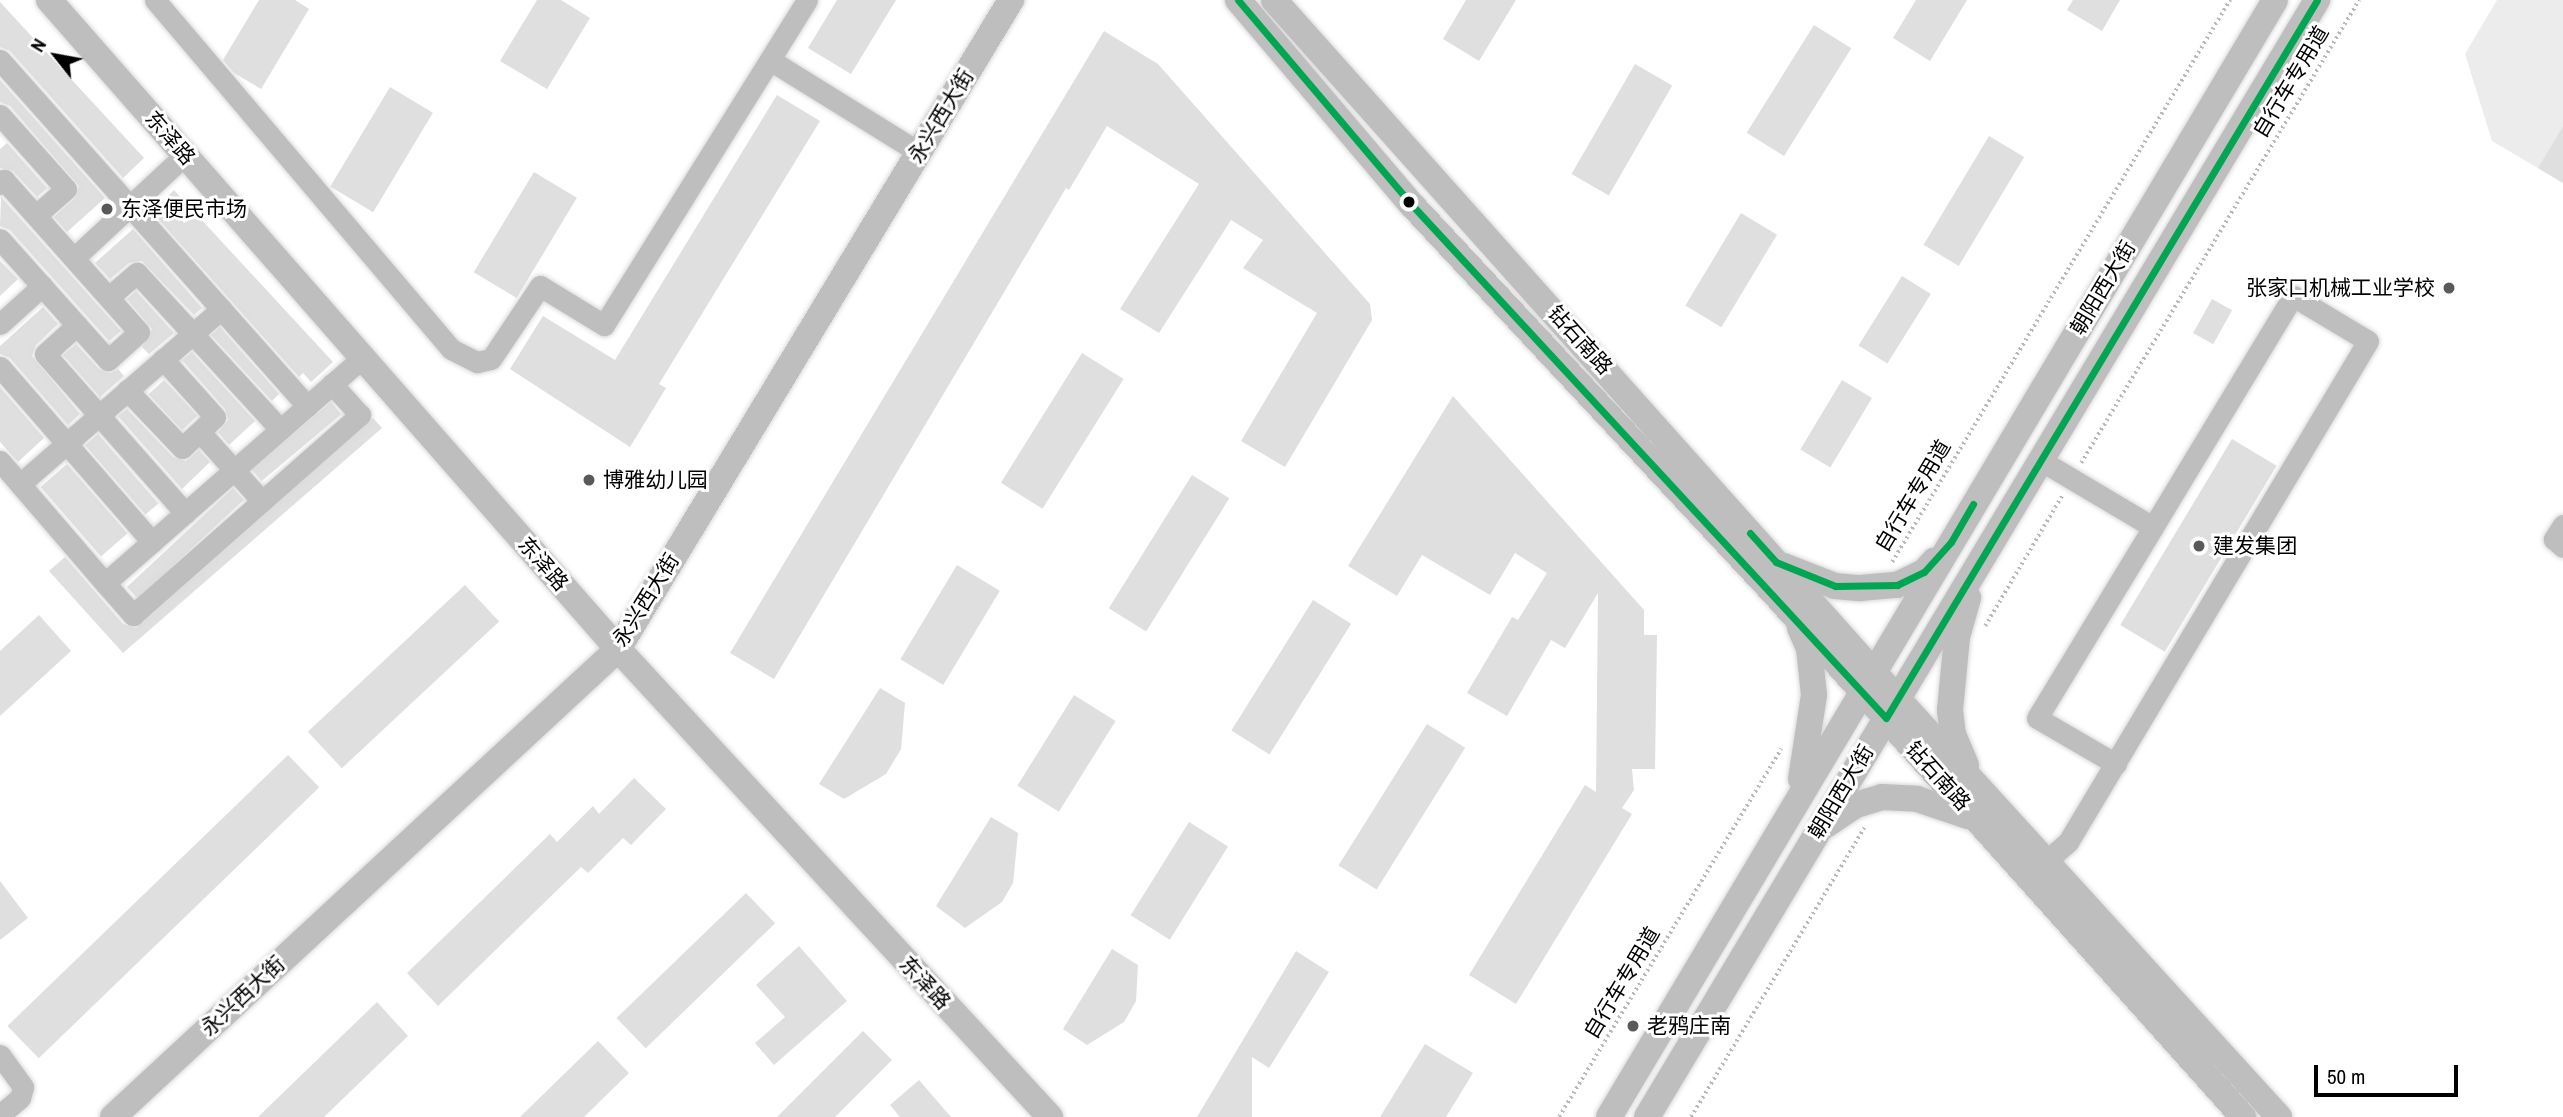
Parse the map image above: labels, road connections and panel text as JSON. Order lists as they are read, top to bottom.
{
  "streets": {
    "main road": [
      "永兴西大街",
      "东泽路",
      "朝阳西大街",
      "钻石南路"
    ],
    "path": ["自行车专用道"]
  },
  "crossings": [
    ["永兴西大街", "东泽路"],
    ["朝阳西大街", "钻石南路"]
  ],
  "places": [
    "东泽便民市场",
    "张家口机械工业学校",
    "博雅幼儿园",
    "建发集团",
    "老鸦庄南"
  ],
  "scale_bar": "50 m",
  "north": "top left"
}
